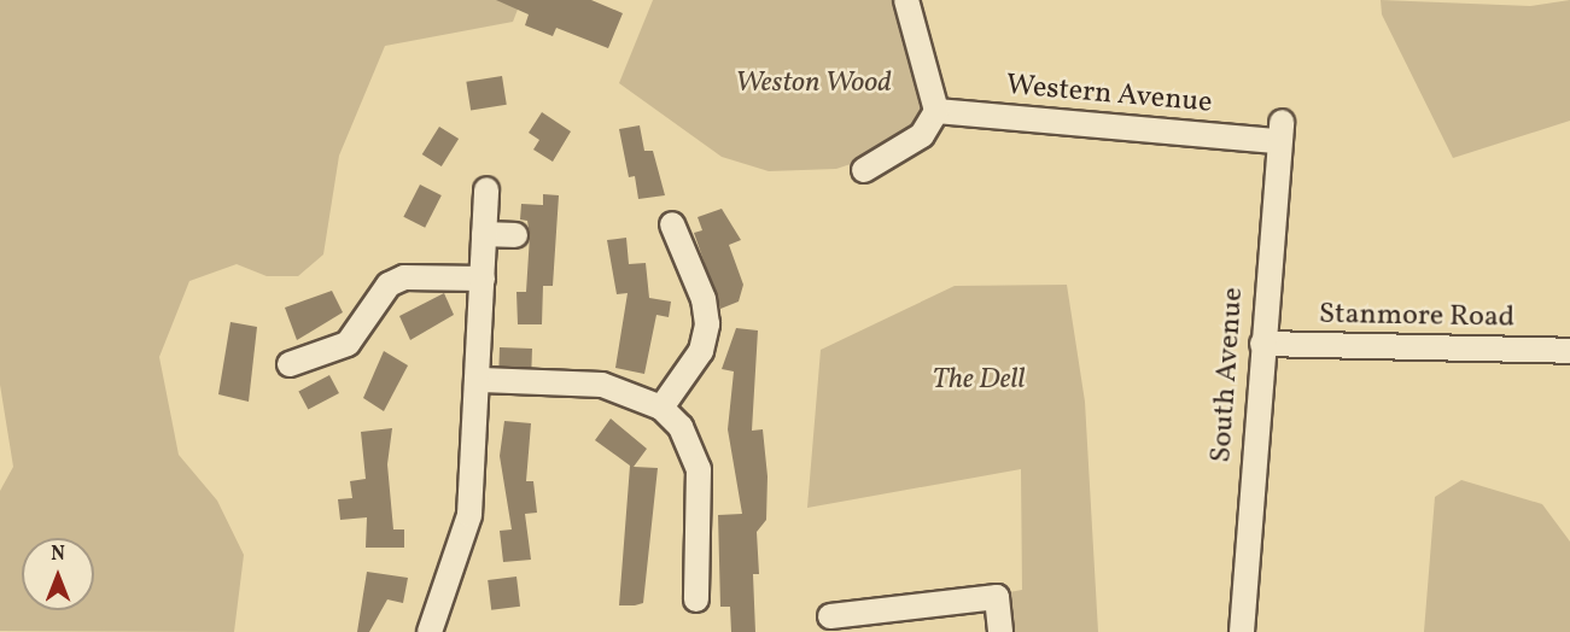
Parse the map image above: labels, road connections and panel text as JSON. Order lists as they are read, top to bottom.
{
  "streets": {
    "street": ["Western Avenue", "Stanmore Road", "South Avenue"]
  },
  "crossings": [
    ["Western Avenue", "South Avenue"],
    ["Stanmore Road", "South Avenue"]
  ],
  "parks": ["Weston Wood", "The Dell"],
  "north": "top"
}
